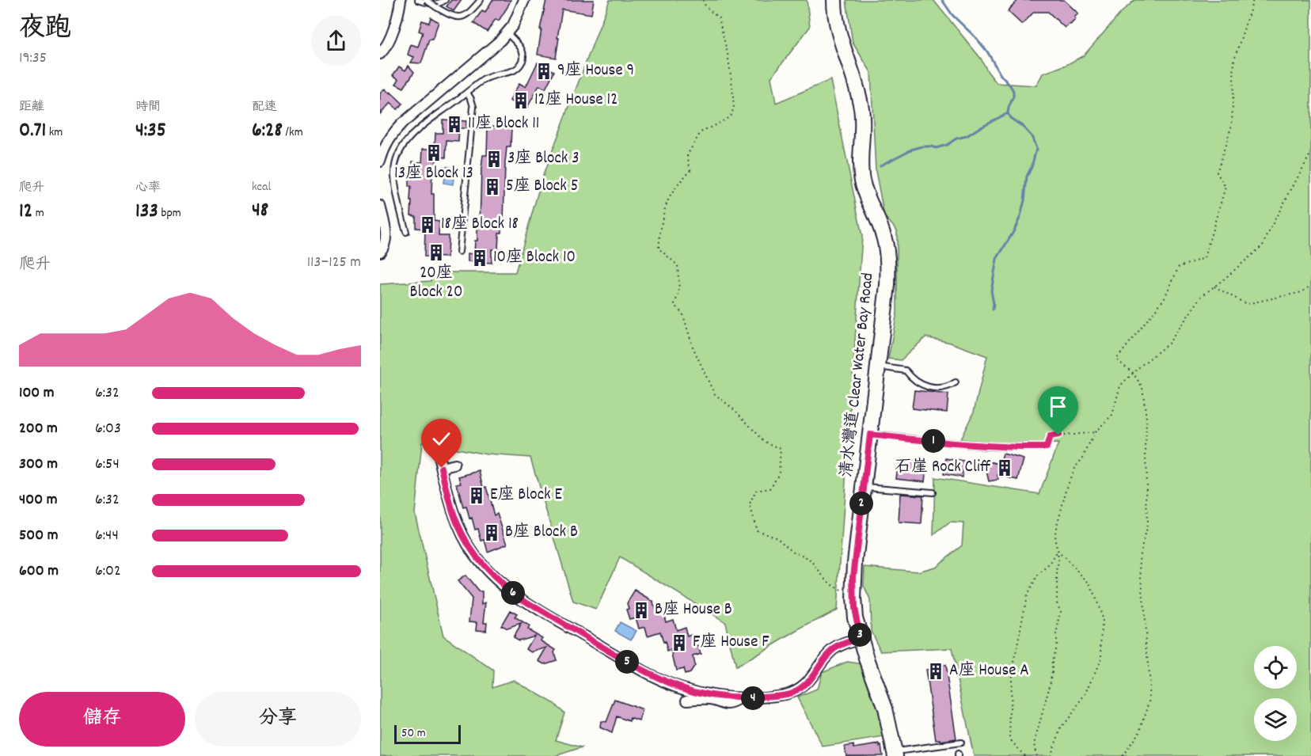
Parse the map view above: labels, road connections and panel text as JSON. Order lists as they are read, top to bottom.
{
  "streets": {
    "main road": ["清水灣道 Clear Water Bay Road"]
  },
  "places": {
    "building": [
      "9座 House 9",
      "12座 House 12",
      "11座 Block 11",
      "13座 Block 13",
      "3座 Block 3",
      "5座 Block 5",
      "18座 Block 18",
      "20座 Block 20",
      "10座 Block 10",
      "石崖 Rock Cliff",
      "E座 Block E",
      "B座 Block B",
      "B座 House B",
      "F座 House F",
      "A座 House A"
    ]
  },
  "scale_bar": "50 m",
  "page": {
    "heading": ["夜跑", "19:35"],
    "stats": [
      ["距離", "0.71 km"],
      ["時間", "4:35"],
      ["配速", "6:28 /km"],
      ["爬升", "12 m"],
      ["心率", "133 bpm"],
      ["kcal", "48"]
    ],
    "chart": ["爬升", "113–125 m"],
    "list": [
      {
        "name": "100 m",
        "note": "6:32"
      },
      {
        "name": "200 m",
        "note": "6:03"
      },
      {
        "name": "300 m",
        "note": "6:54"
      },
      {
        "name": "400 m",
        "note": "6:32"
      },
      {
        "name": "500 m",
        "note": "6:44"
      },
      {
        "name": "600 m",
        "note": "6:02"
      }
    ],
    "pins": [
      "1",
      "2",
      "6",
      "3",
      "5",
      "4"
    ],
    "buttons": ["儲存", "分享"],
    "scale": "50 m"
  }
}
